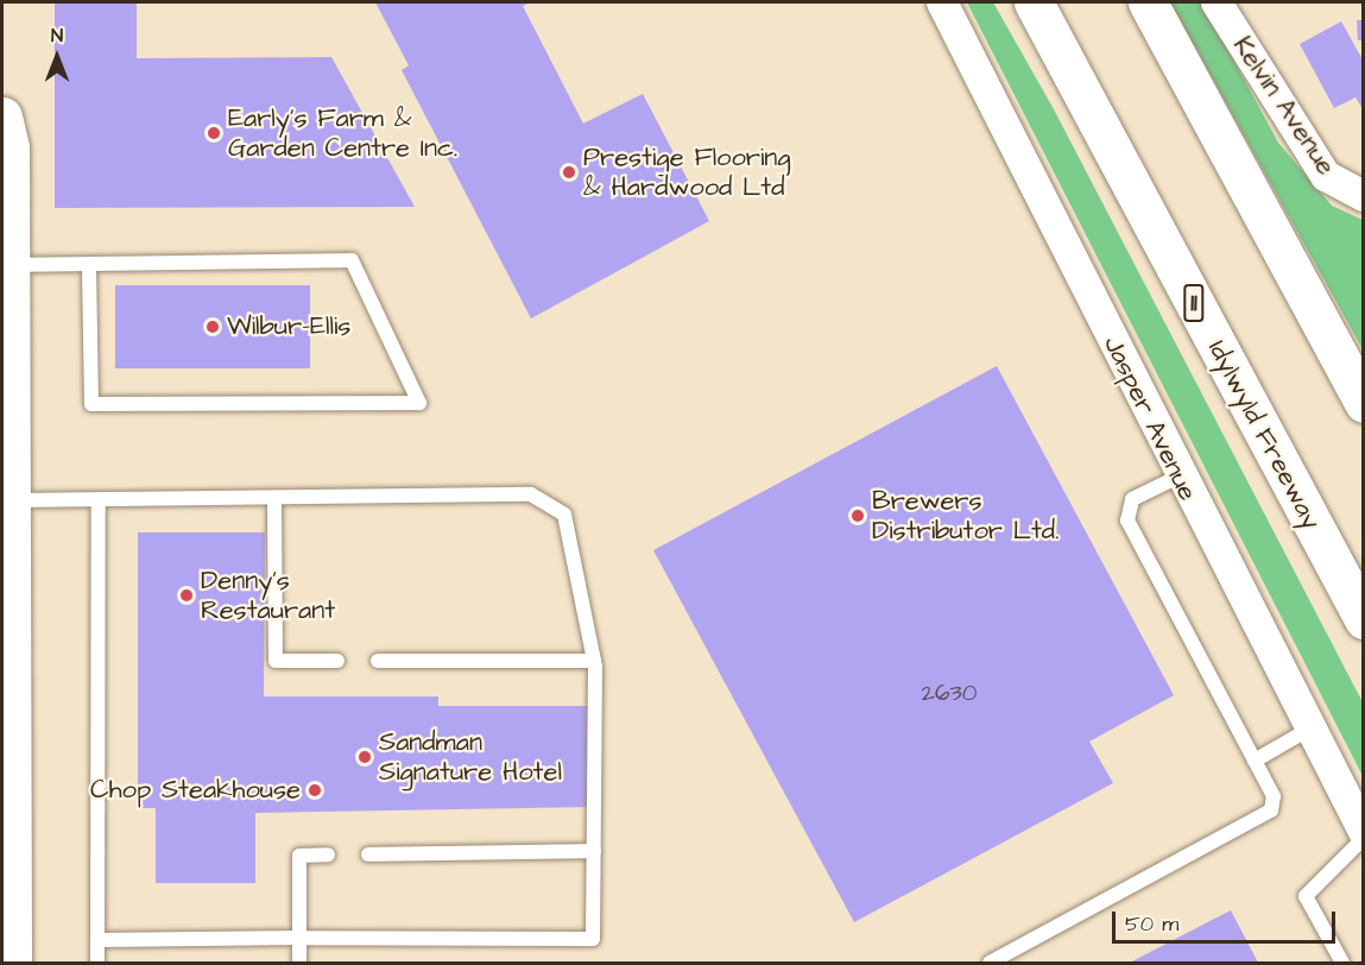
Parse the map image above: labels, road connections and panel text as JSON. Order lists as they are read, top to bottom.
{
  "streets": {
    "main road": ["11", "Idylwyld Freeway"],
    "street": ["Kelvin Avenue", "Jasper Avenue"]
  },
  "places": [
    "Early's Farm & Garden Centre Inc.",
    "Prestige Flooring & Hardwood Ltd",
    "Wilbur-Ellis",
    "Brewers Distributor Ltd.",
    "Denny's Restaurant",
    "Sandman Signature Hotel",
    "Chop Steakhouse"
  ],
  "house_numbers": ["2630"],
  "scale_bar": "50 m",
  "north": "top"
}
